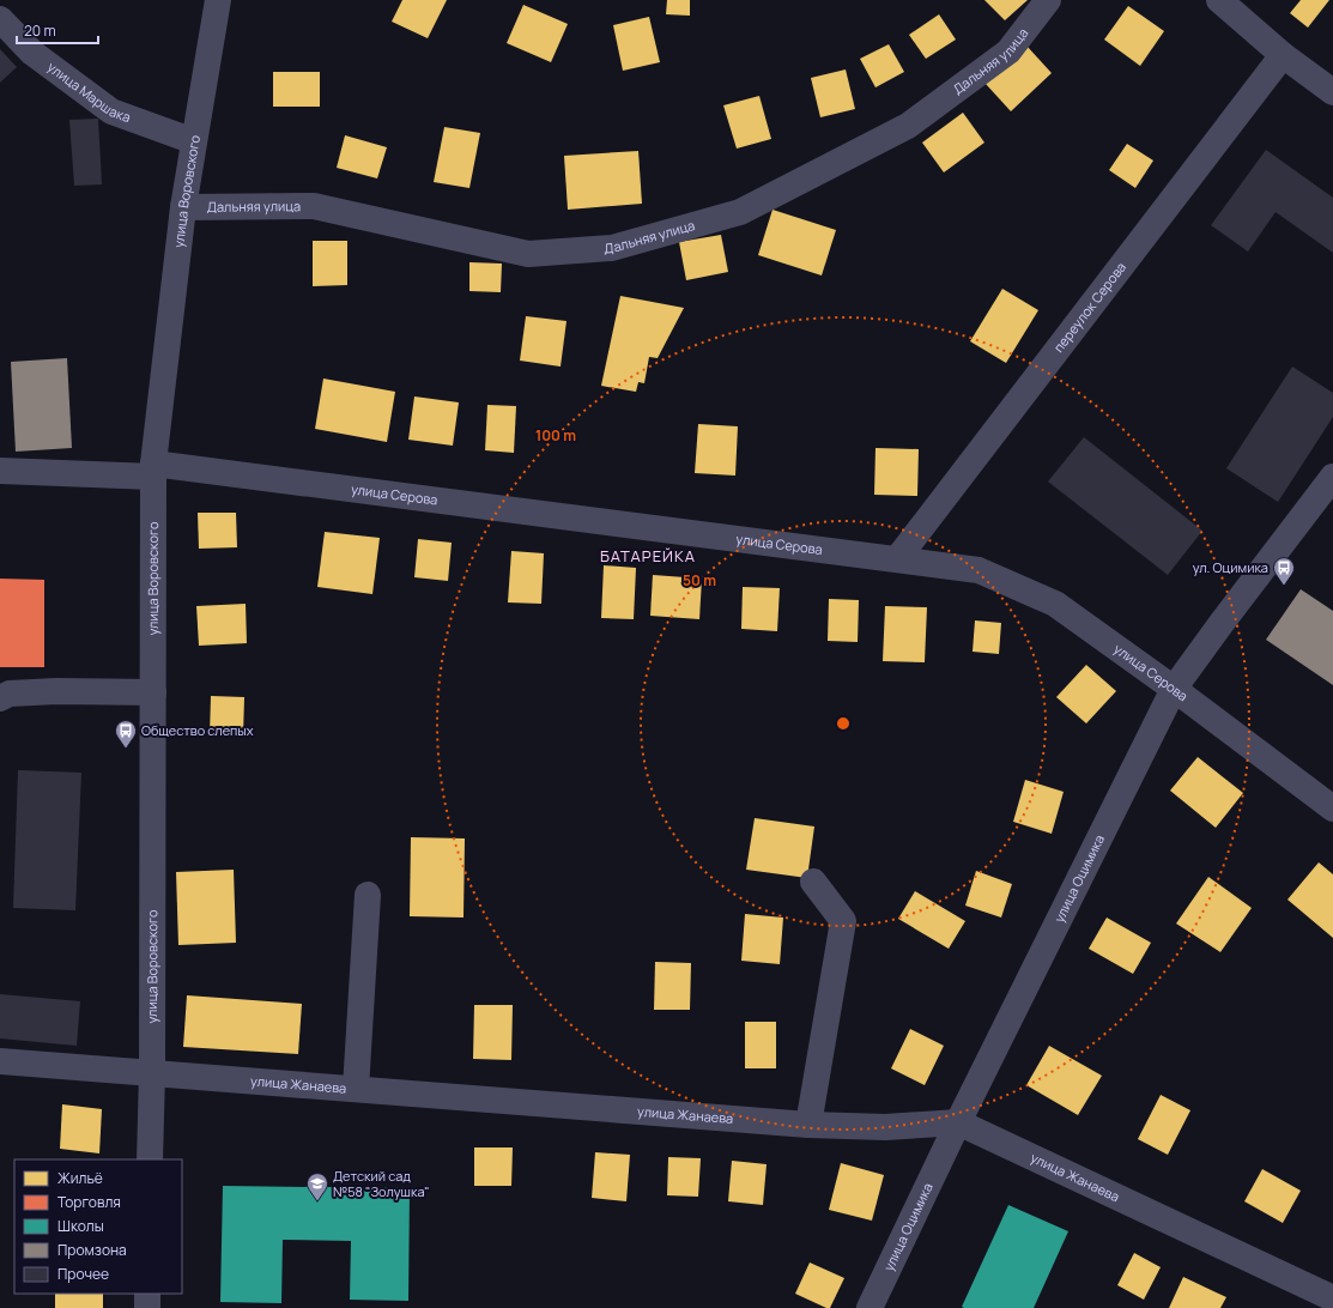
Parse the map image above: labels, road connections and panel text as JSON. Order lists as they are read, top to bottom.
{
  "streets": {
    "street": [
      "Дальняя улица",
      "улица Маршака",
      "улица Воровского",
      "переулок Серова",
      "улица Серова",
      "улица Оцимика",
      "улица Жанаева"
    ]
  },
  "crossings": [
    ["Дальняя улица", "улица Воровского"],
    ["улица Маршака", "улица Воровского"],
    ["улица Воровского", "улица Серова"],
    ["улица Воровского", "улица Жанаева"],
    ["переулок Серова", "улица Серова"],
    ["улица Серова", "улица Оцимика"],
    ["улица Оцимика", "улица Жанаева"]
  ],
  "districts": ["БАТАРЕЙКА"],
  "places": {
    "bus stop": ["ул. Оцимика", "Общество слепых"],
    "school or university": ["Детский сад №58 \"Золушка\""]
  },
  "legend": [
    "Жильё",
    "Торговля",
    "Школы",
    "Промзона",
    "Прочее"
  ],
  "scale_bar": "20 m",
  "rings": ["100 m", "50 m"]
}
